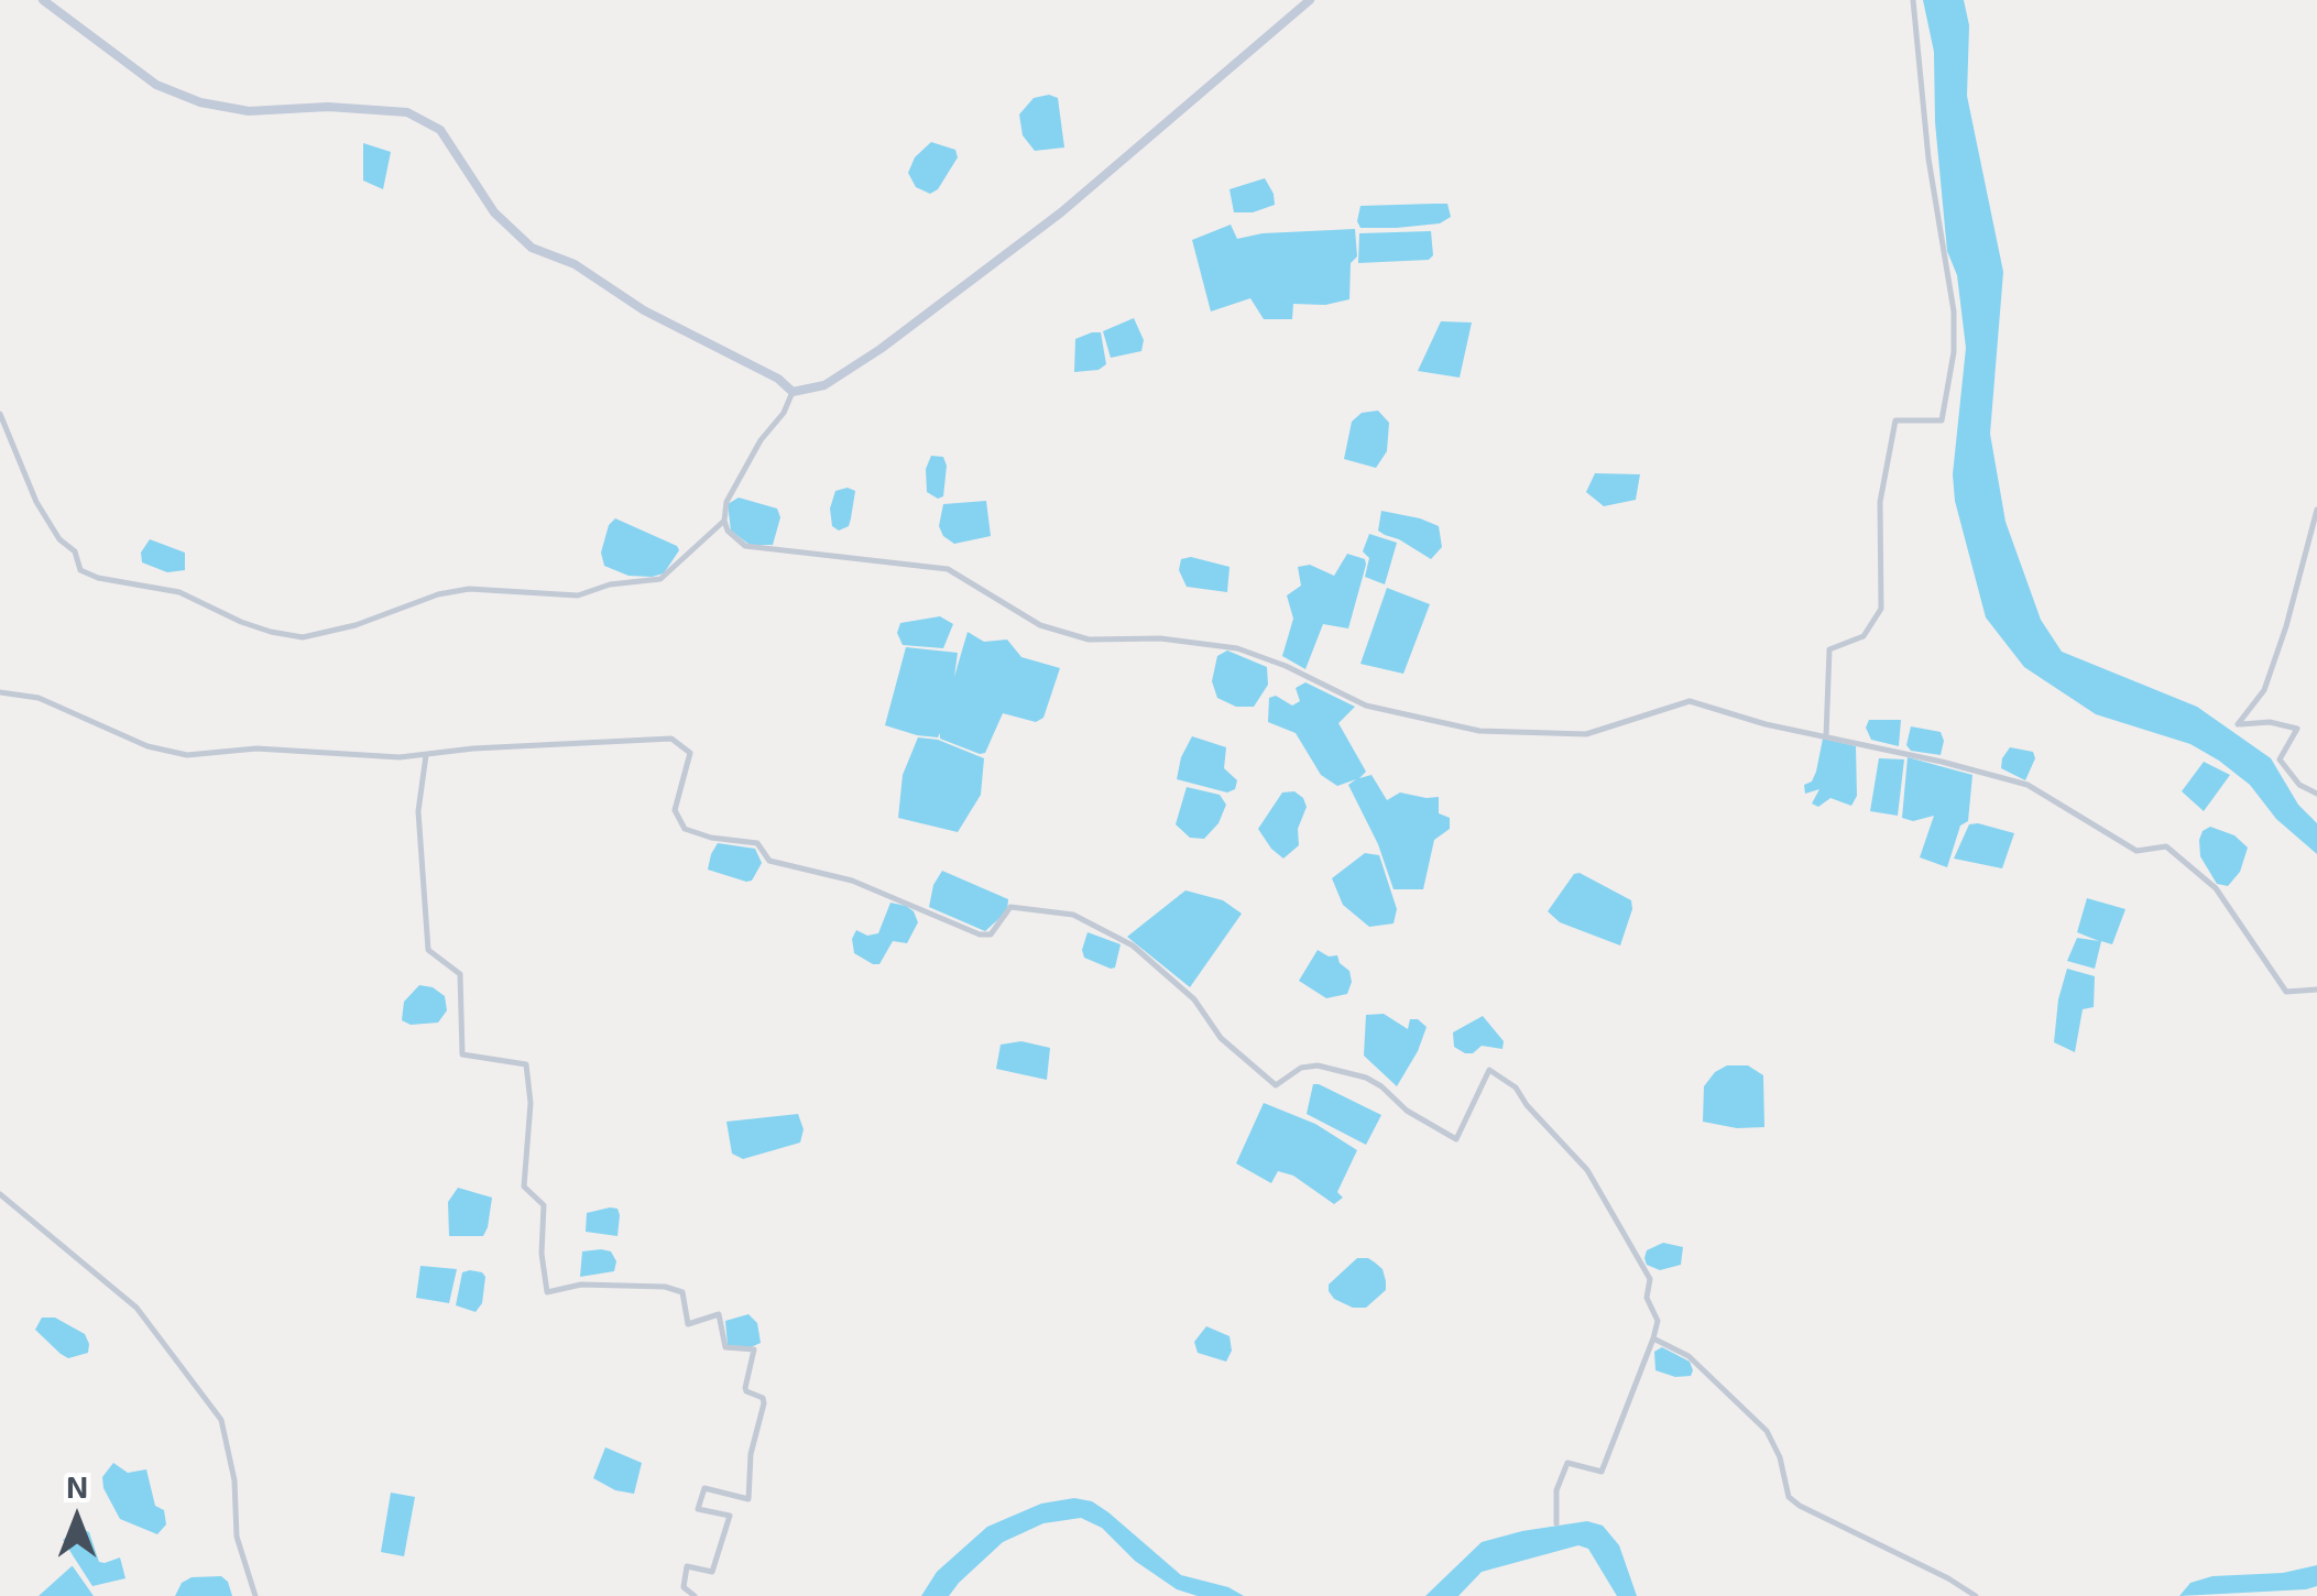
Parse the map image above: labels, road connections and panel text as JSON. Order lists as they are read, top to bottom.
{
  "north": "top"
}
